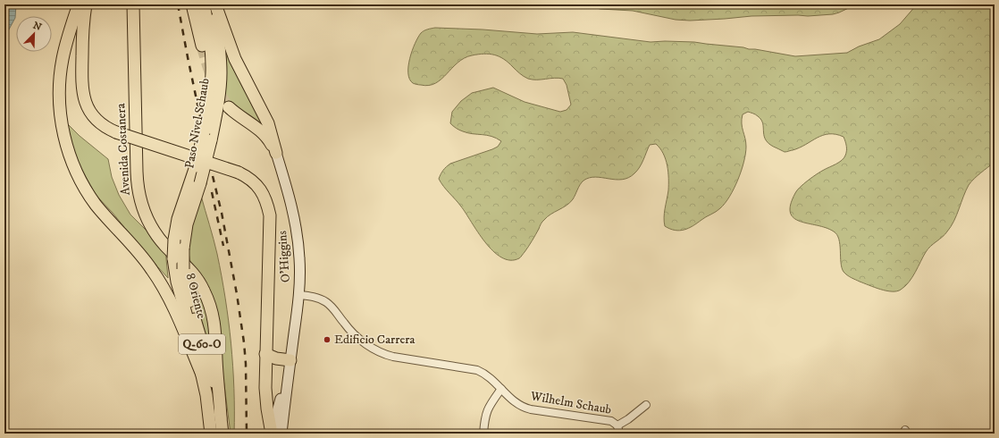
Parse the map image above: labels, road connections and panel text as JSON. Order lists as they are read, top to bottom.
{
  "streets": {
    "main road": [
      "Paso Nivel Schaub",
      "Avenida Costanera",
      "O'Higgins",
      "8 Oriente",
      "Q-60-O"
    ],
    "street": ["Wilhelm Schaub"]
  },
  "crossings": [
    ["Paso Nivel Schaub", "8 Oriente"],
    ["Paso Nivel Schaub", "Q-60-O"],
    ["Avenida Costanera", "8 Oriente"],
    ["O'Higgins", "Wilhelm Schaub"]
  ],
  "places": ["Edificio Carrera"],
  "north": "top right"
}
